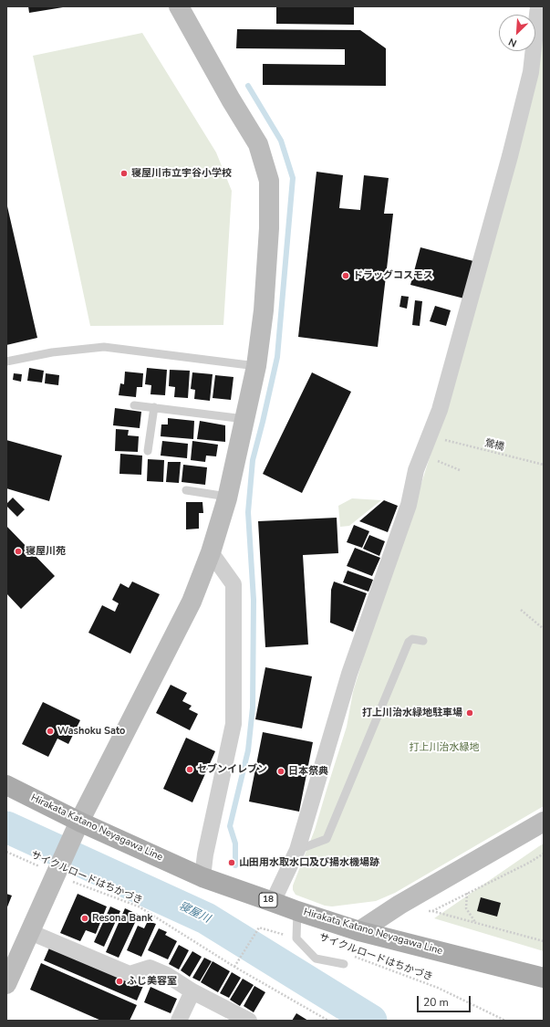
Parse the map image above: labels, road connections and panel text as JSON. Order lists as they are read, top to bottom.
{
  "streets": {
    "main road": ["Hirakata Katano Neyagawa Line", "18"],
    "path": ["鶯橋", "サイクルロードはちかづき"]
  },
  "water": ["寝屋川"],
  "parks": ["打上川治水緑地"],
  "places": [
    "寝屋川市立宇谷小学校",
    "ドラッグコスモス",
    "寝屋川苑",
    "打上川治水緑地駐車場",
    "Washoku Sato",
    "セブンイレブン",
    "日本祭典",
    "山田用水取水口及び揚水機場跡",
    "Resona Bank",
    "ふじ美容室"
  ],
  "scale_bar": "20 m",
  "north": "bottom left"
}
